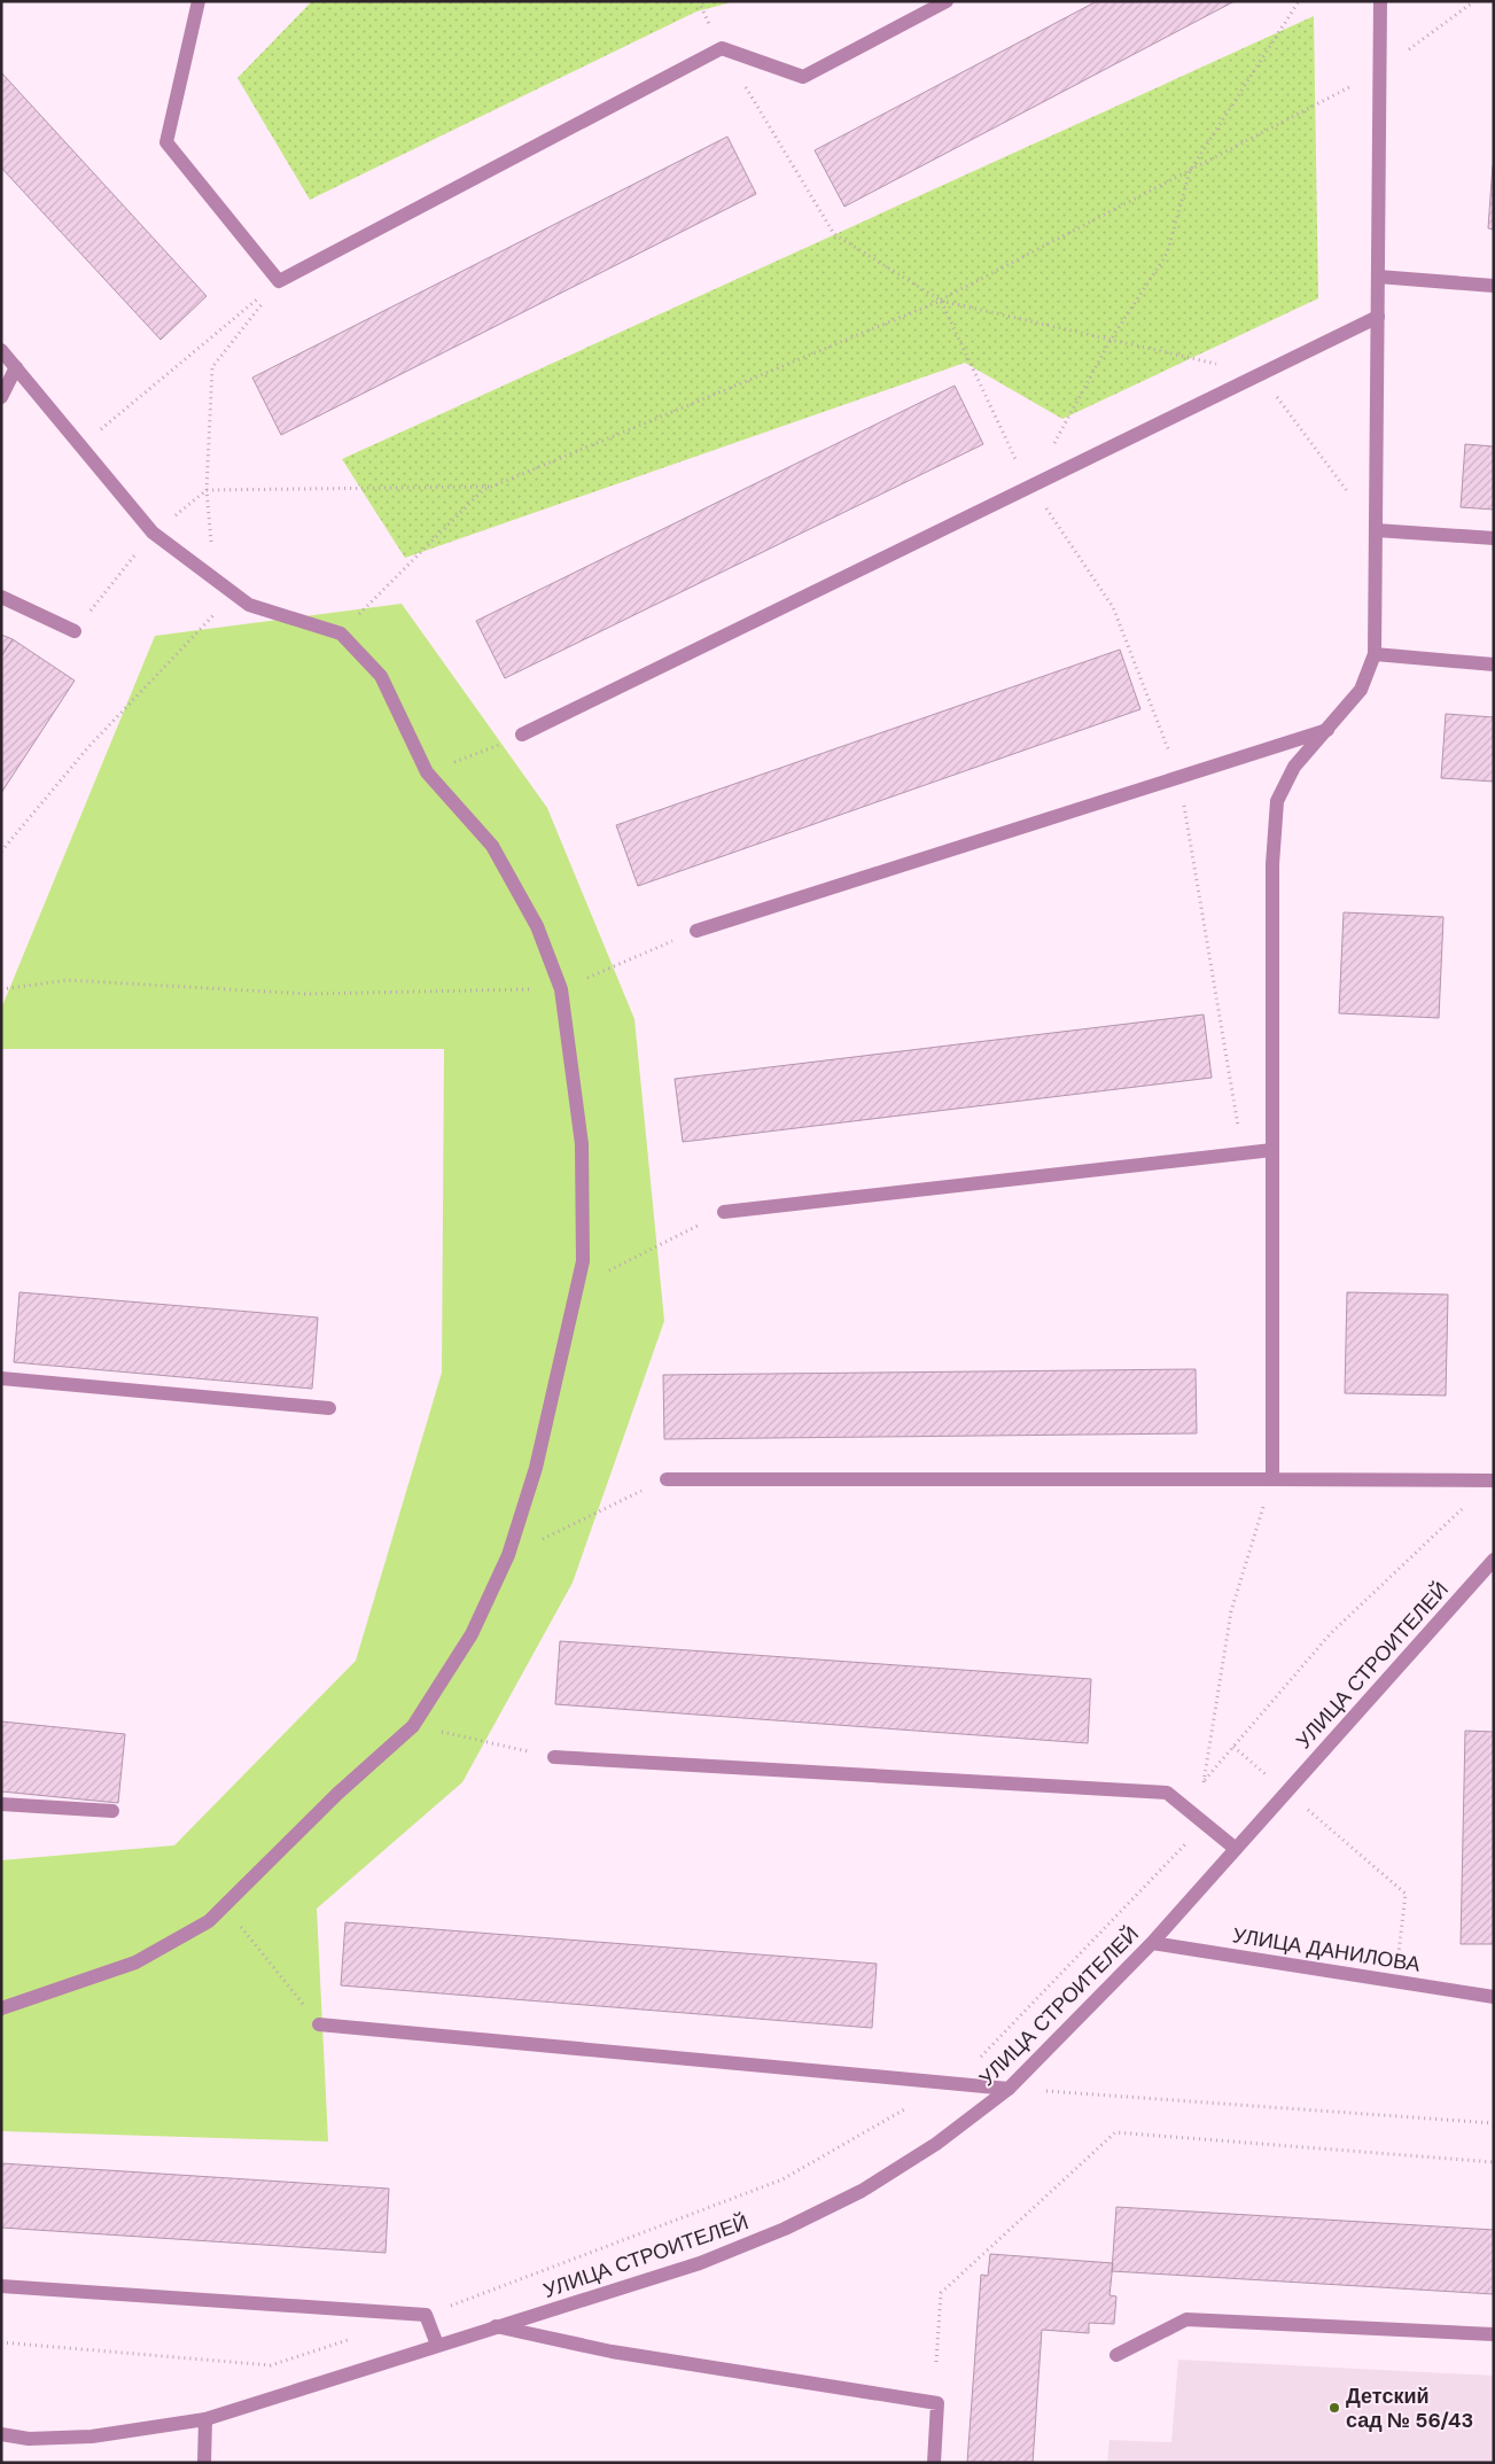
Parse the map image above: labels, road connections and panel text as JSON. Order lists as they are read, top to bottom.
{
  "streets": {
    "street": ["УЛИЦА СТРОИТЕЛЕЙ", "УЛИЦА ДАНИЛОВА"]
  },
  "crossings": [
    ["УЛИЦА СТРОИТЕЛЕЙ", "УЛИЦА ДАНИЛОВА"]
  ],
  "places": ["Детский сад № 56/43"]
}
